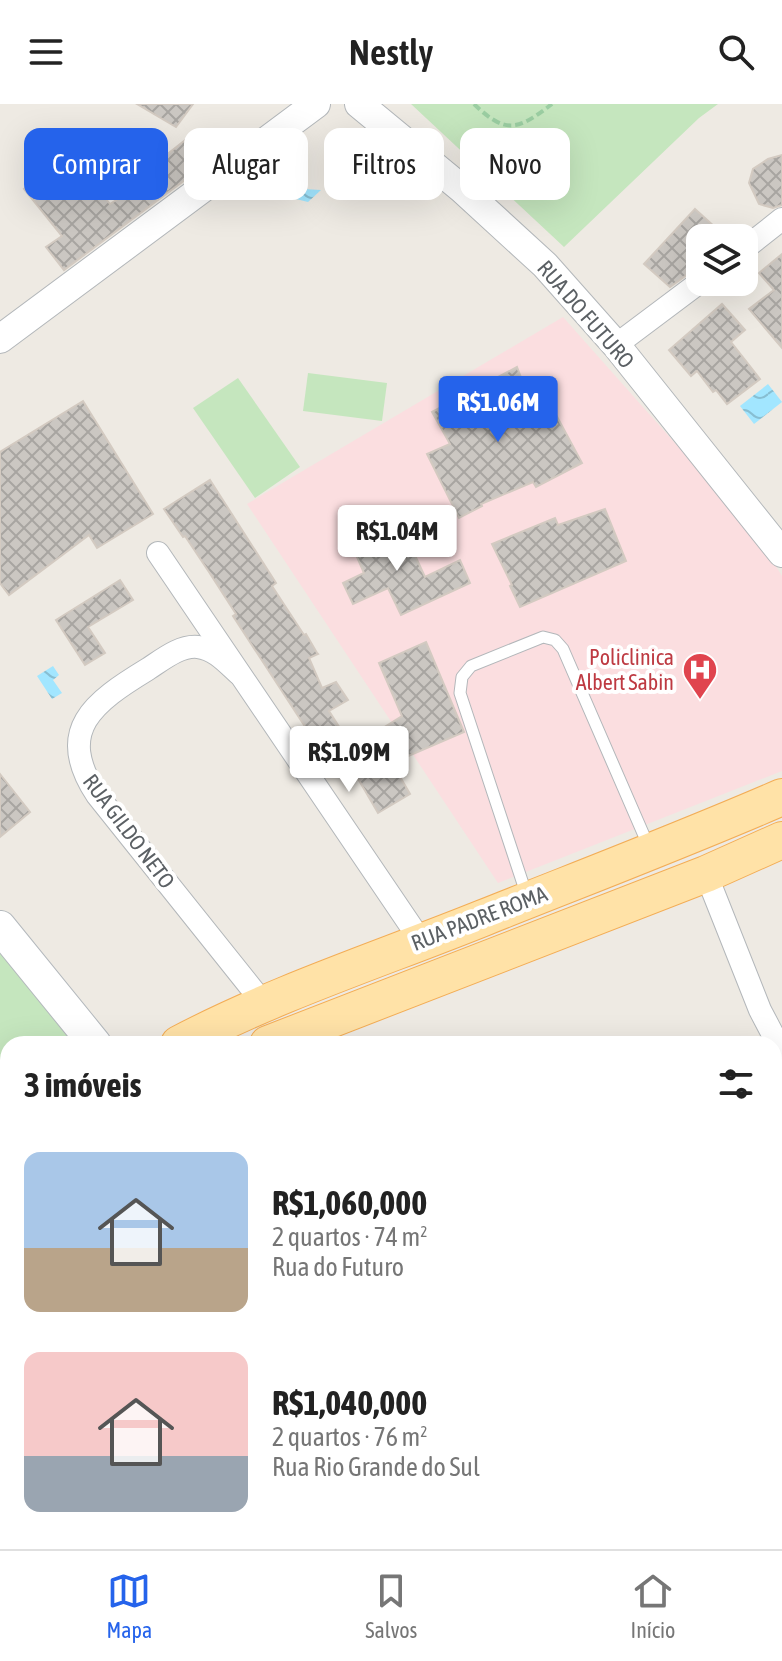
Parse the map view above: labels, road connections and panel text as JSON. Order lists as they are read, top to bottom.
{
  "streets": {
    "main road": ["RUA PADRE ROMA"],
    "street": ["RUA DO FUTURO", "RUA GILDO NETO"]
  },
  "crossings": [
    ["RUA GILDO NETO", "RUA PADRE ROMA"]
  ],
  "places": {
    "hospital": ["Policlinica Albert Sabin"]
  },
  "page": {
    "header": "Nestly",
    "chip": [
      "Comprar",
      "Alugar",
      "Filtros",
      "Novo"
    ],
    "price": ["R$1.06M", "R$1.04M", "R$1.09M"],
    "heading": "3 imóveis",
    "list": [
      {
        "name": "R$1,060,000",
        "note": "2 quartos · 74 m² · Rua do Futuro"
      },
      {
        "name": "R$1,040,000",
        "note": "2 quartos · 76 m² · Rua Rio Grande do Sul"
      }
    ],
    "tabs": ["Mapa", "Salvos", "Início"]
  }
}
